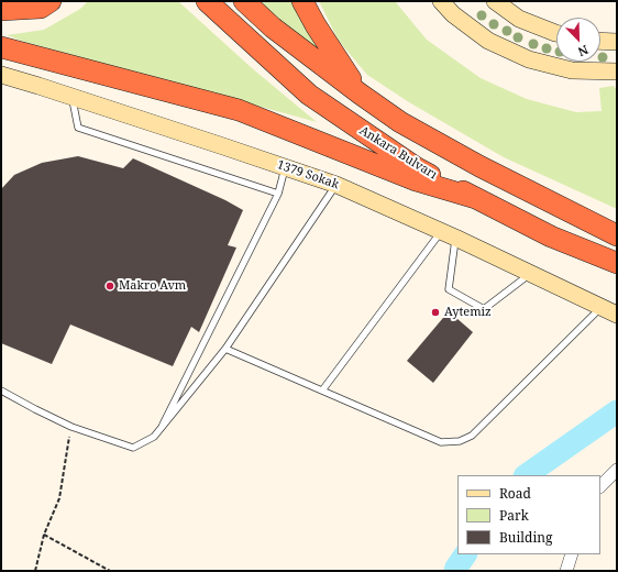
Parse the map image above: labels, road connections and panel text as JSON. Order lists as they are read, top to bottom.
{
  "streets": {
    "highway": ["Ankara Bulvarı"],
    "street": ["1379 Sokak"]
  },
  "places": ["Makro Avm", "Aytemiz"],
  "legend": ["Road", "Park", "Building"],
  "north": "bottom right"
}
